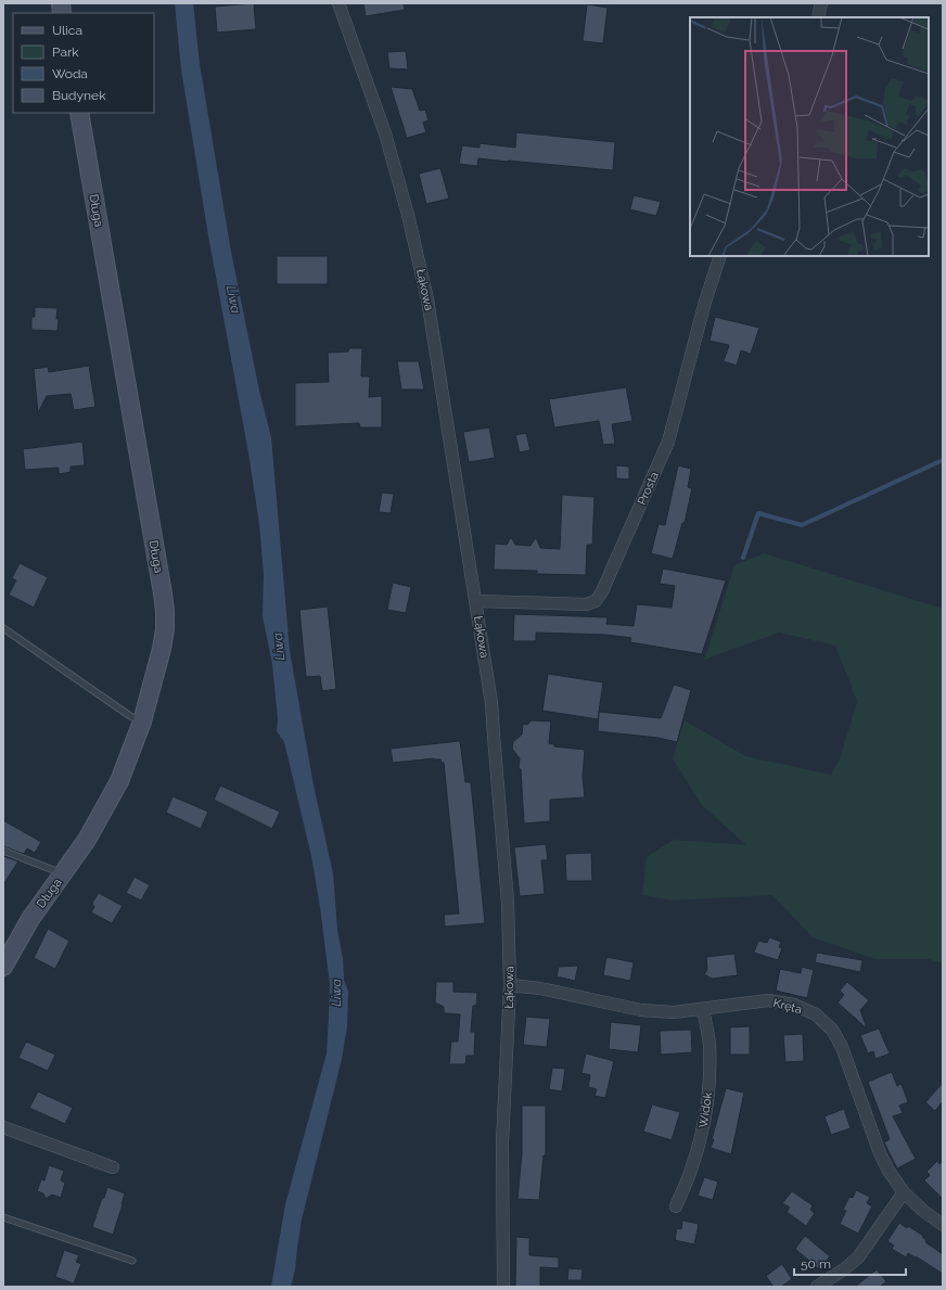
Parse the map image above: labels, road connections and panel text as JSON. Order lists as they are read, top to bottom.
{
  "streets": {
    "street": [
      "Długa",
      "Łąkowa",
      "Prosta",
      "Kręta",
      "Widok"
    ]
  },
  "crossings": [
    ["Łąkowa", "Prosta"],
    ["Łąkowa", "Kręta"],
    ["Kręta", "Widok"]
  ],
  "water": ["Liwa"],
  "legend": [
    "Ulica",
    "Park",
    "Woda",
    "Budynek"
  ],
  "scale_bar": "50 m"
}
